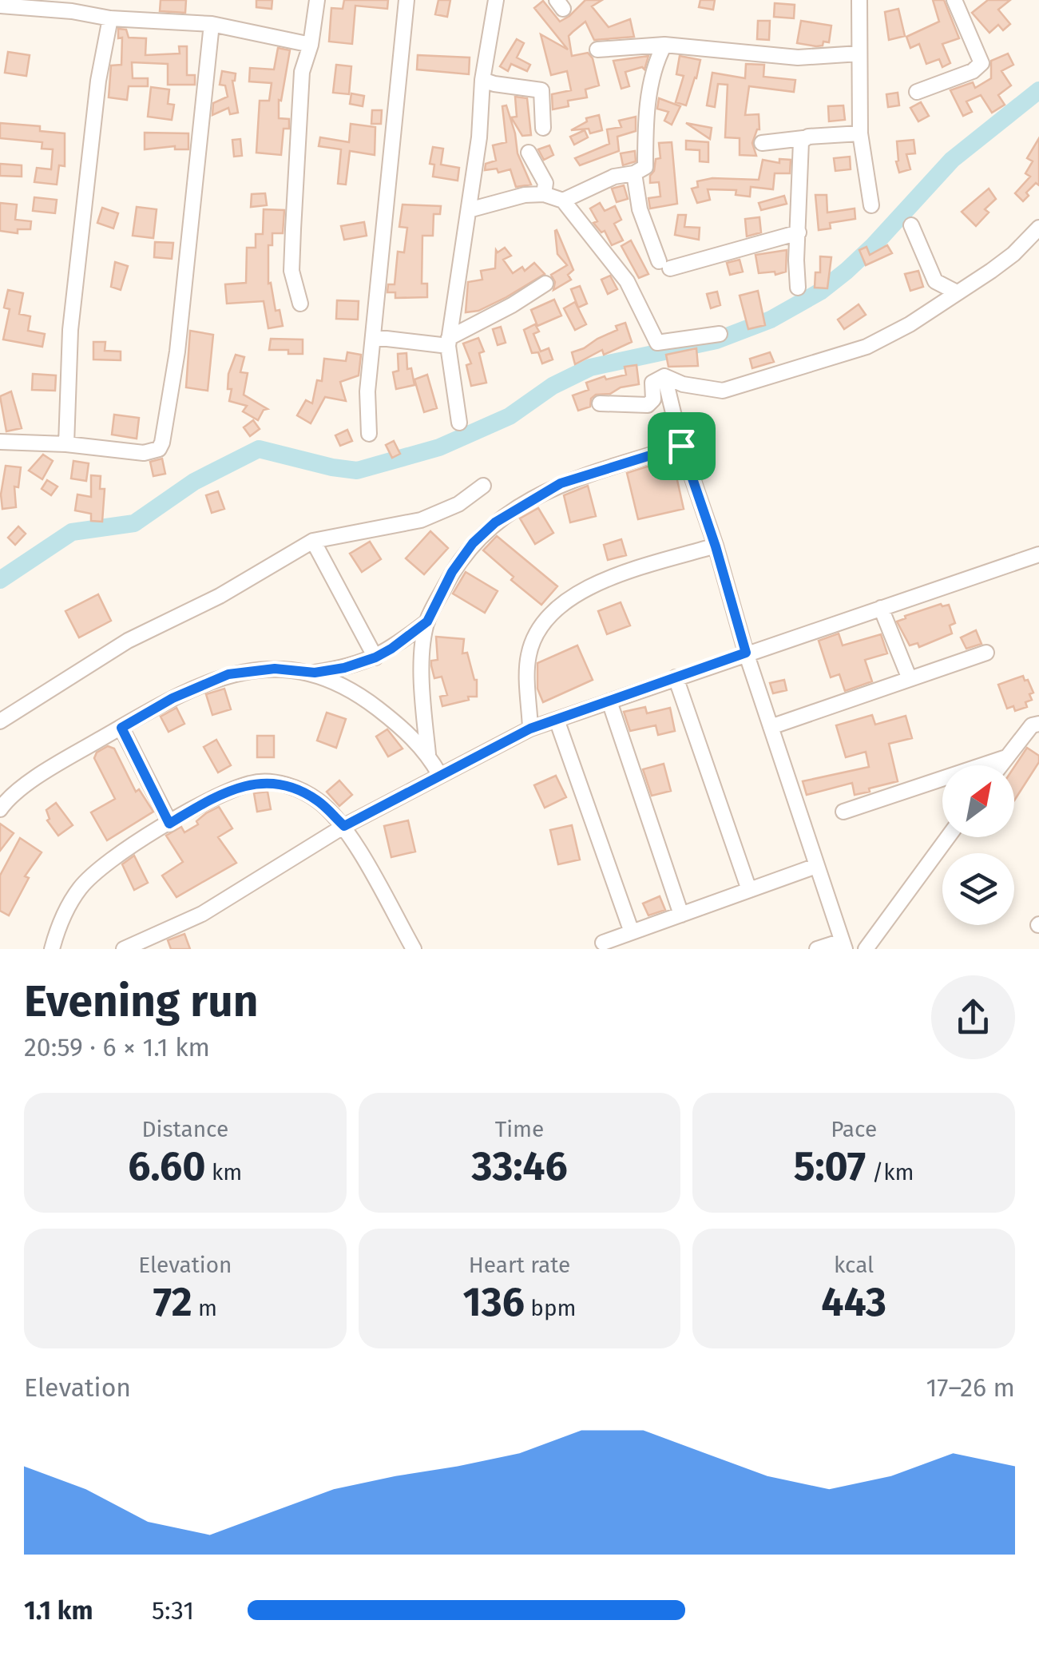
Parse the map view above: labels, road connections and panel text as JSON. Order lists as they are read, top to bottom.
{
  "north": "top right",
  "page": {
    "heading": ["Evening run", "20:59 · 6 × 1.1 km"],
    "stats": [
      ["Distance", "6.60 km"],
      ["Time", "33:46"],
      ["Pace", "5:07 /km"],
      ["Elevation", "72 m"],
      ["Heart rate", "136 bpm"],
      ["kcal", "443"]
    ],
    "chart": ["Elevation", "17–26 m"],
    "list": [
      {
        "name": "1.1 km",
        "note": "5:31"
      }
    ]
  }
}
